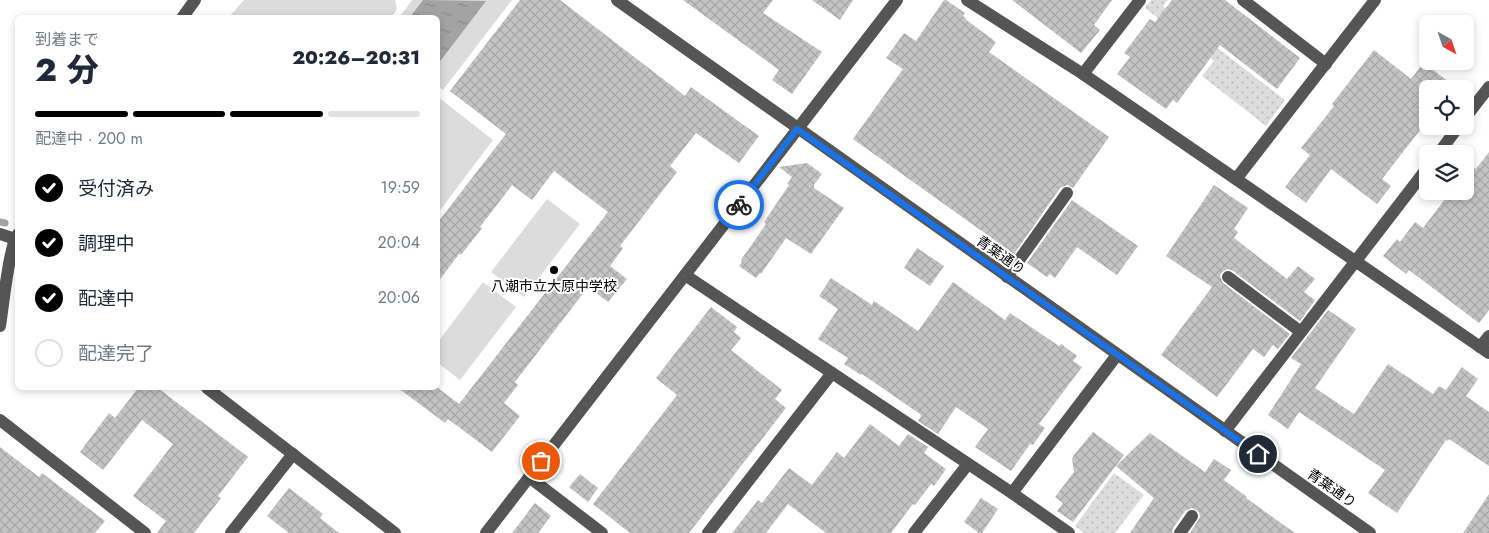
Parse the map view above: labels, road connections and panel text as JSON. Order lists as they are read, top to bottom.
{
  "streets": {
    "street": ["青葉通り"]
  },
  "places": ["八潮市立大原中学校"],
  "north": "bottom right",
  "page": {
    "heading": ["2 分", "到着まで", "20:26–20:31"],
    "bar": "配達中 · 200 m",
    "list": [
      ["受付済み", "19:59"],
      ["調理中", "20:04"],
      ["配達中", "20:06"],
      "配達完了"
    ]
  }
}
